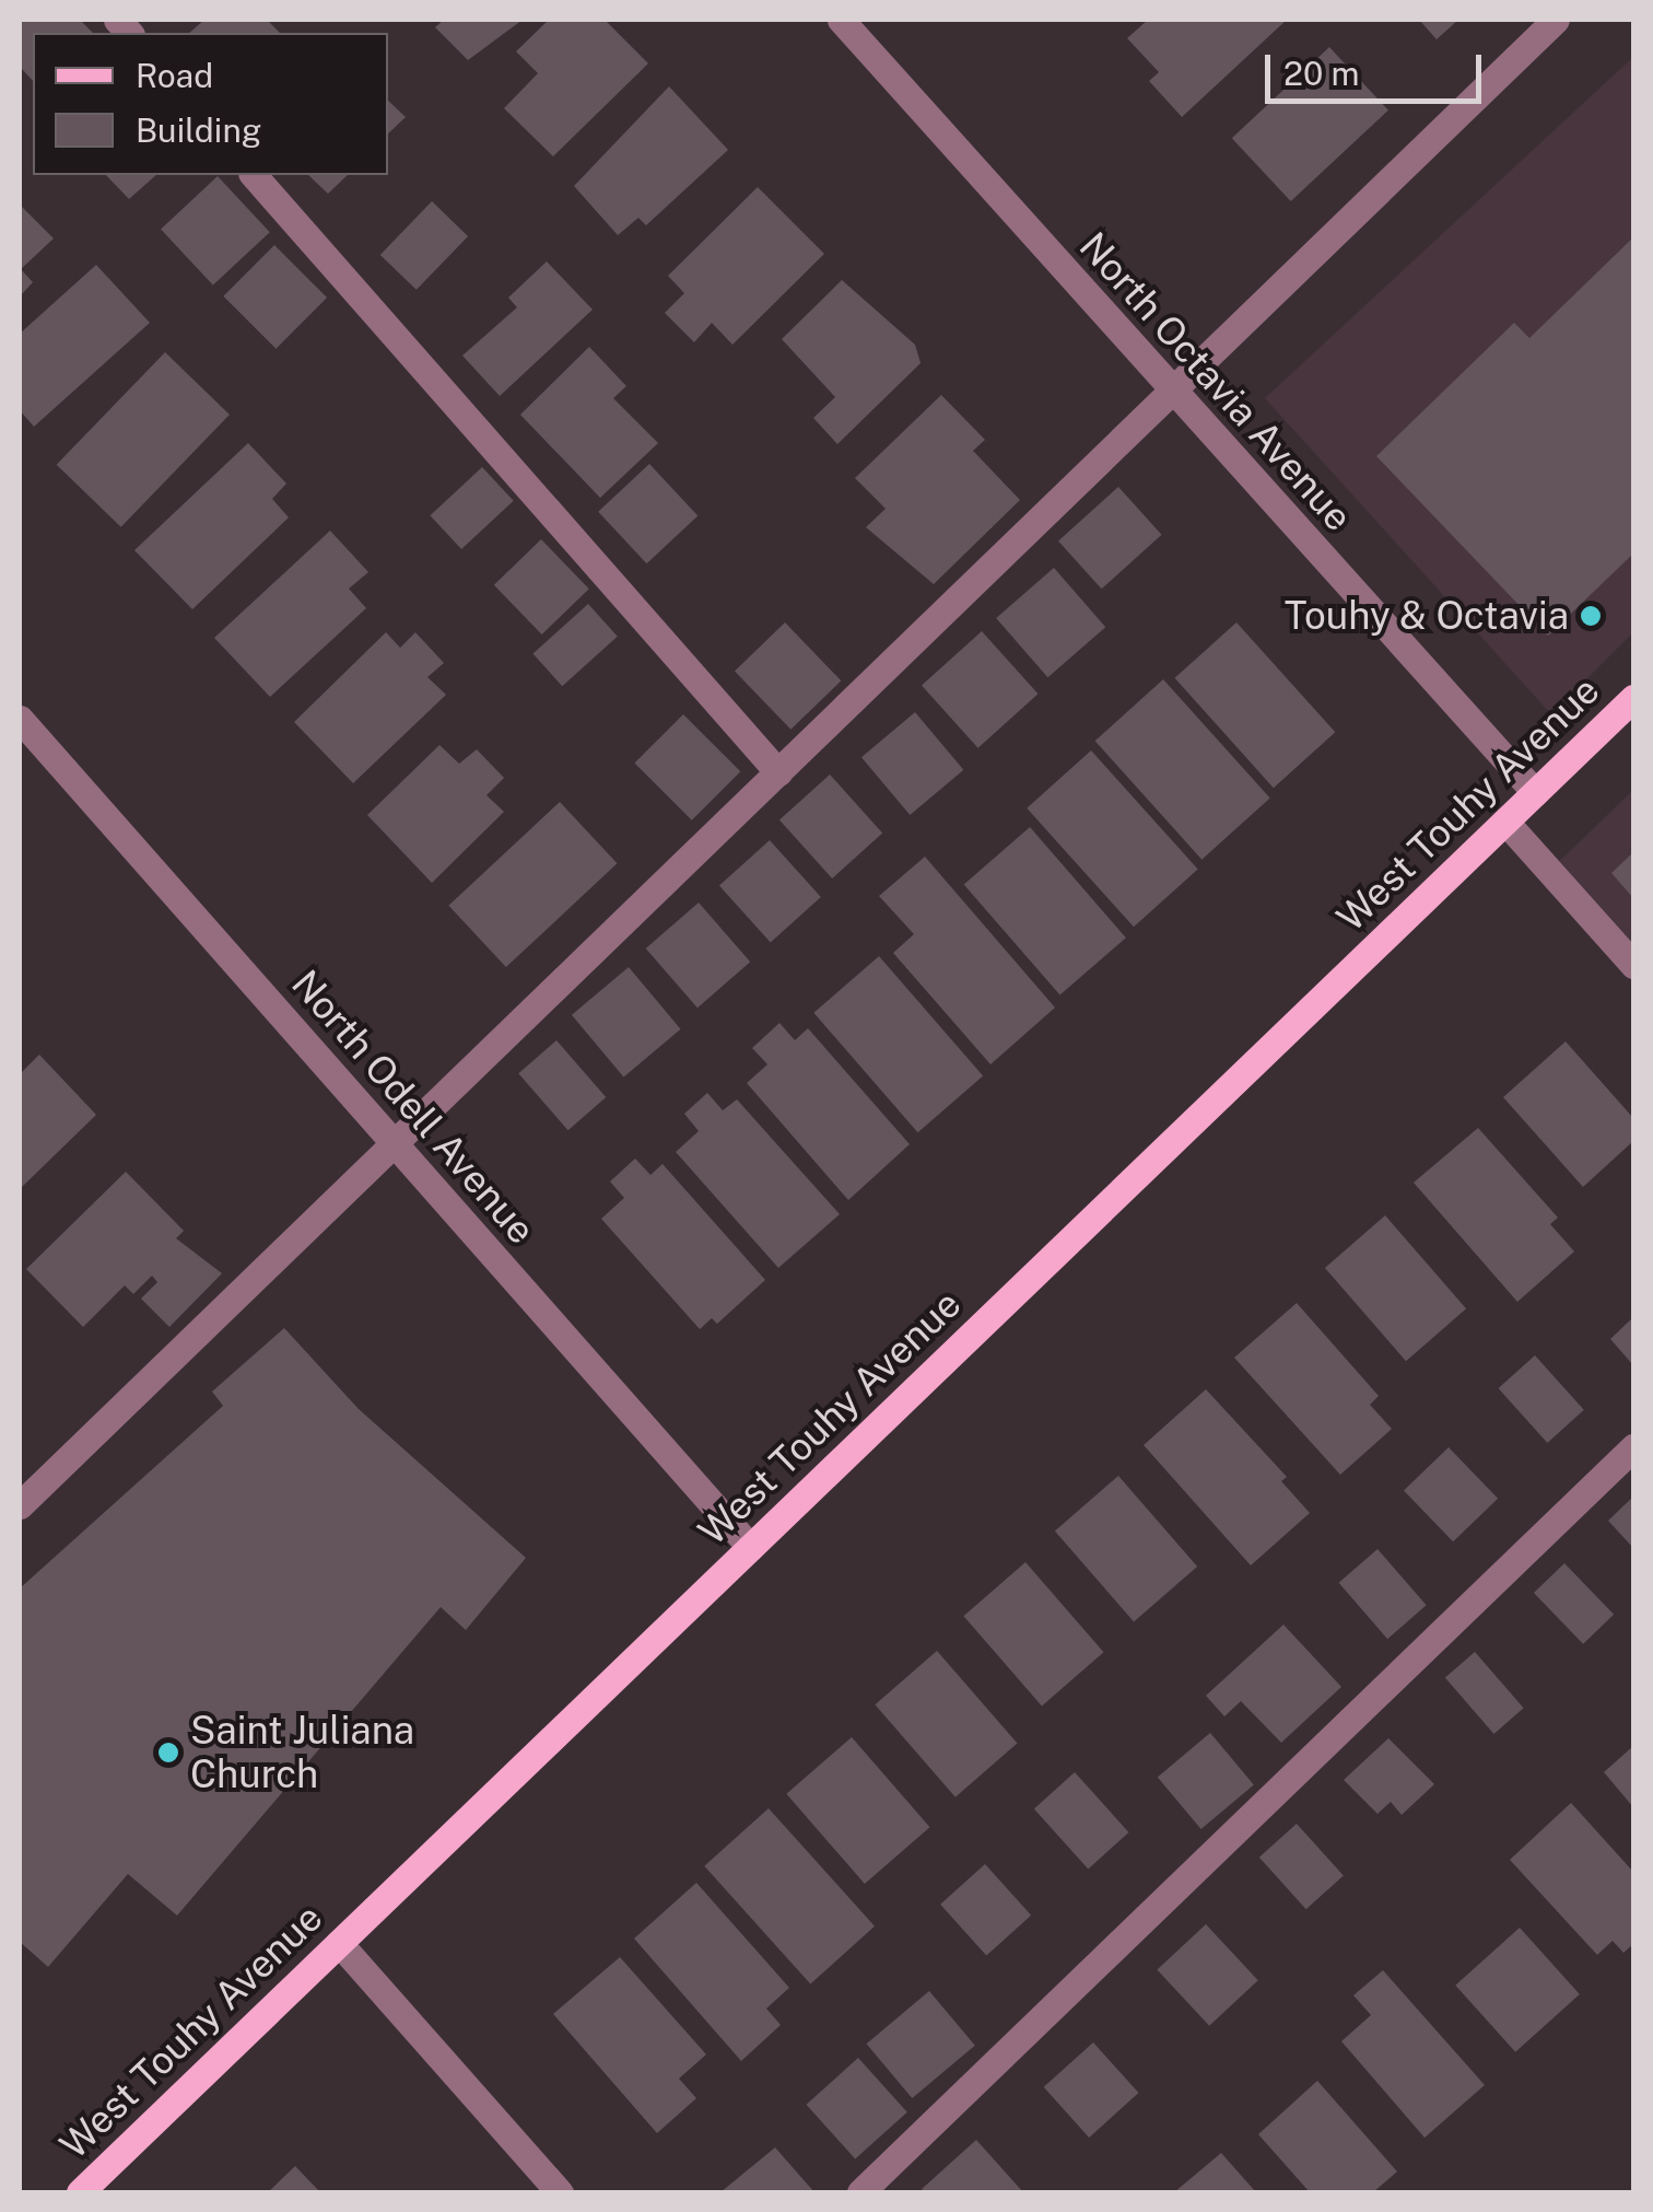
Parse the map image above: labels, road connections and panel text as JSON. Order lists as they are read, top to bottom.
{
  "streets": {
    "main road": ["West Touhy Avenue"],
    "street": ["North Octavia Avenue", "North Odell Avenue"]
  },
  "crossings": [
    ["North Octavia Avenue", "West Touhy Avenue"],
    ["West Touhy Avenue", "North Odell Avenue"]
  ],
  "places": ["Touhy & Octavia", "Saint Juliana Church"],
  "legend": ["Road", "Building"],
  "scale_bar": "20 m"
}
